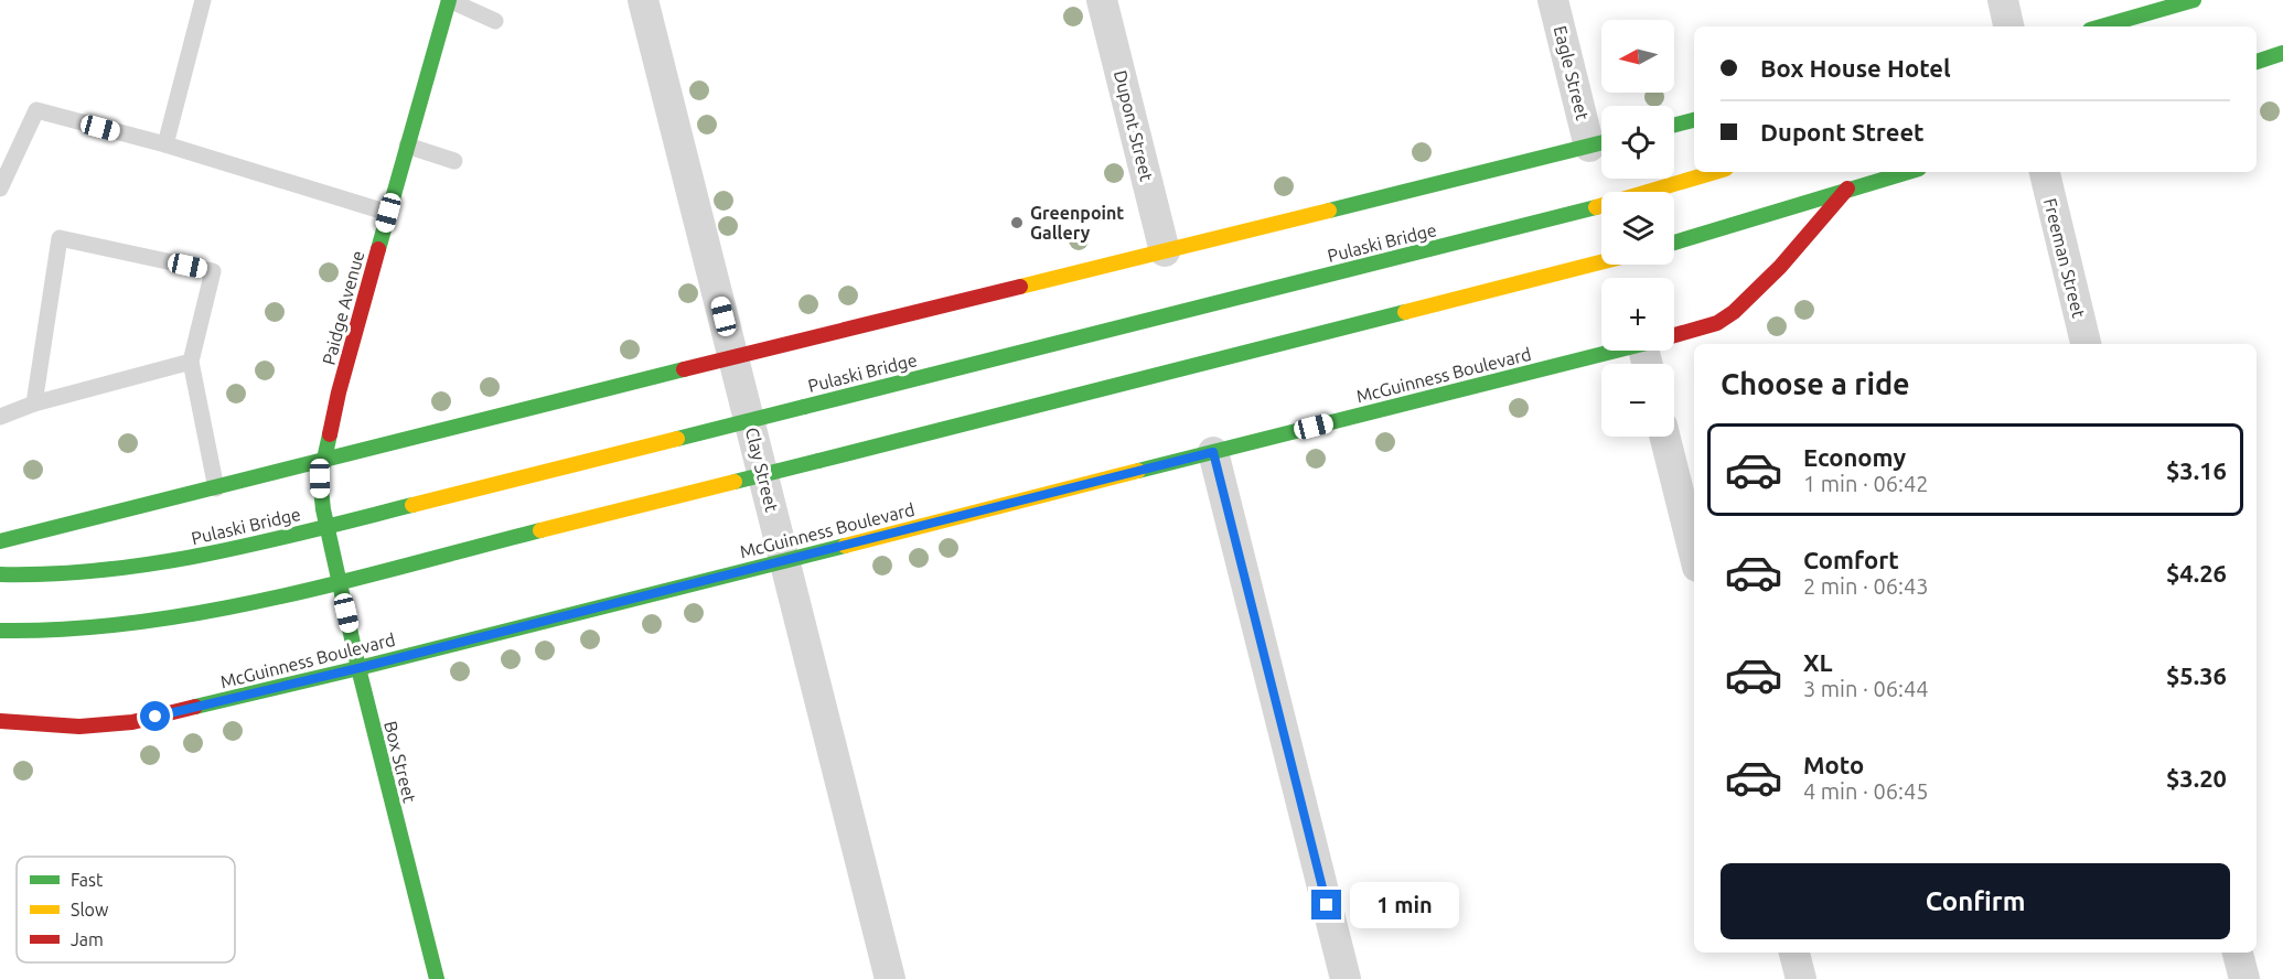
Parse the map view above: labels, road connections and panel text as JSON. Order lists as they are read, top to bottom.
{
  "streets": {
    "street": [
      "Eagle Street",
      "Dupont Street",
      "Pulaski Bridge",
      "Freeman Street",
      "Paidge Avenue",
      "McGuinness Boulevard",
      "Clay Street",
      "Box Street"
    ]
  },
  "crossings": [
    ["Paidge Avenue", "Box Street"],
    ["McGuinness Boulevard", "Clay Street"],
    ["McGuinness Boulevard", "Box Street"]
  ],
  "places": ["Greenpoint Gallery"],
  "legend": ["Fast", "Slow", "Jam"],
  "north": "left",
  "page": {
    "map_buttons": ["+", "−"],
    "banner": ["Box House Hotel", "Dupont Street"],
    "heading": "Choose a ride",
    "list": [
      {
        "name": "Economy",
        "note": "1 min · 06:42",
        "value": "$3.16"
      },
      {
        "name": "Comfort",
        "note": "2 min · 06:43",
        "value": "$4.26"
      },
      {
        "name": "XL",
        "note": "3 min · 06:44",
        "value": "$5.36"
      },
      {
        "name": "Moto",
        "note": "4 min · 06:45",
        "value": "$3.20"
      }
    ],
    "buttons": "Confirm",
    "bubble": "1 min"
  }
}
